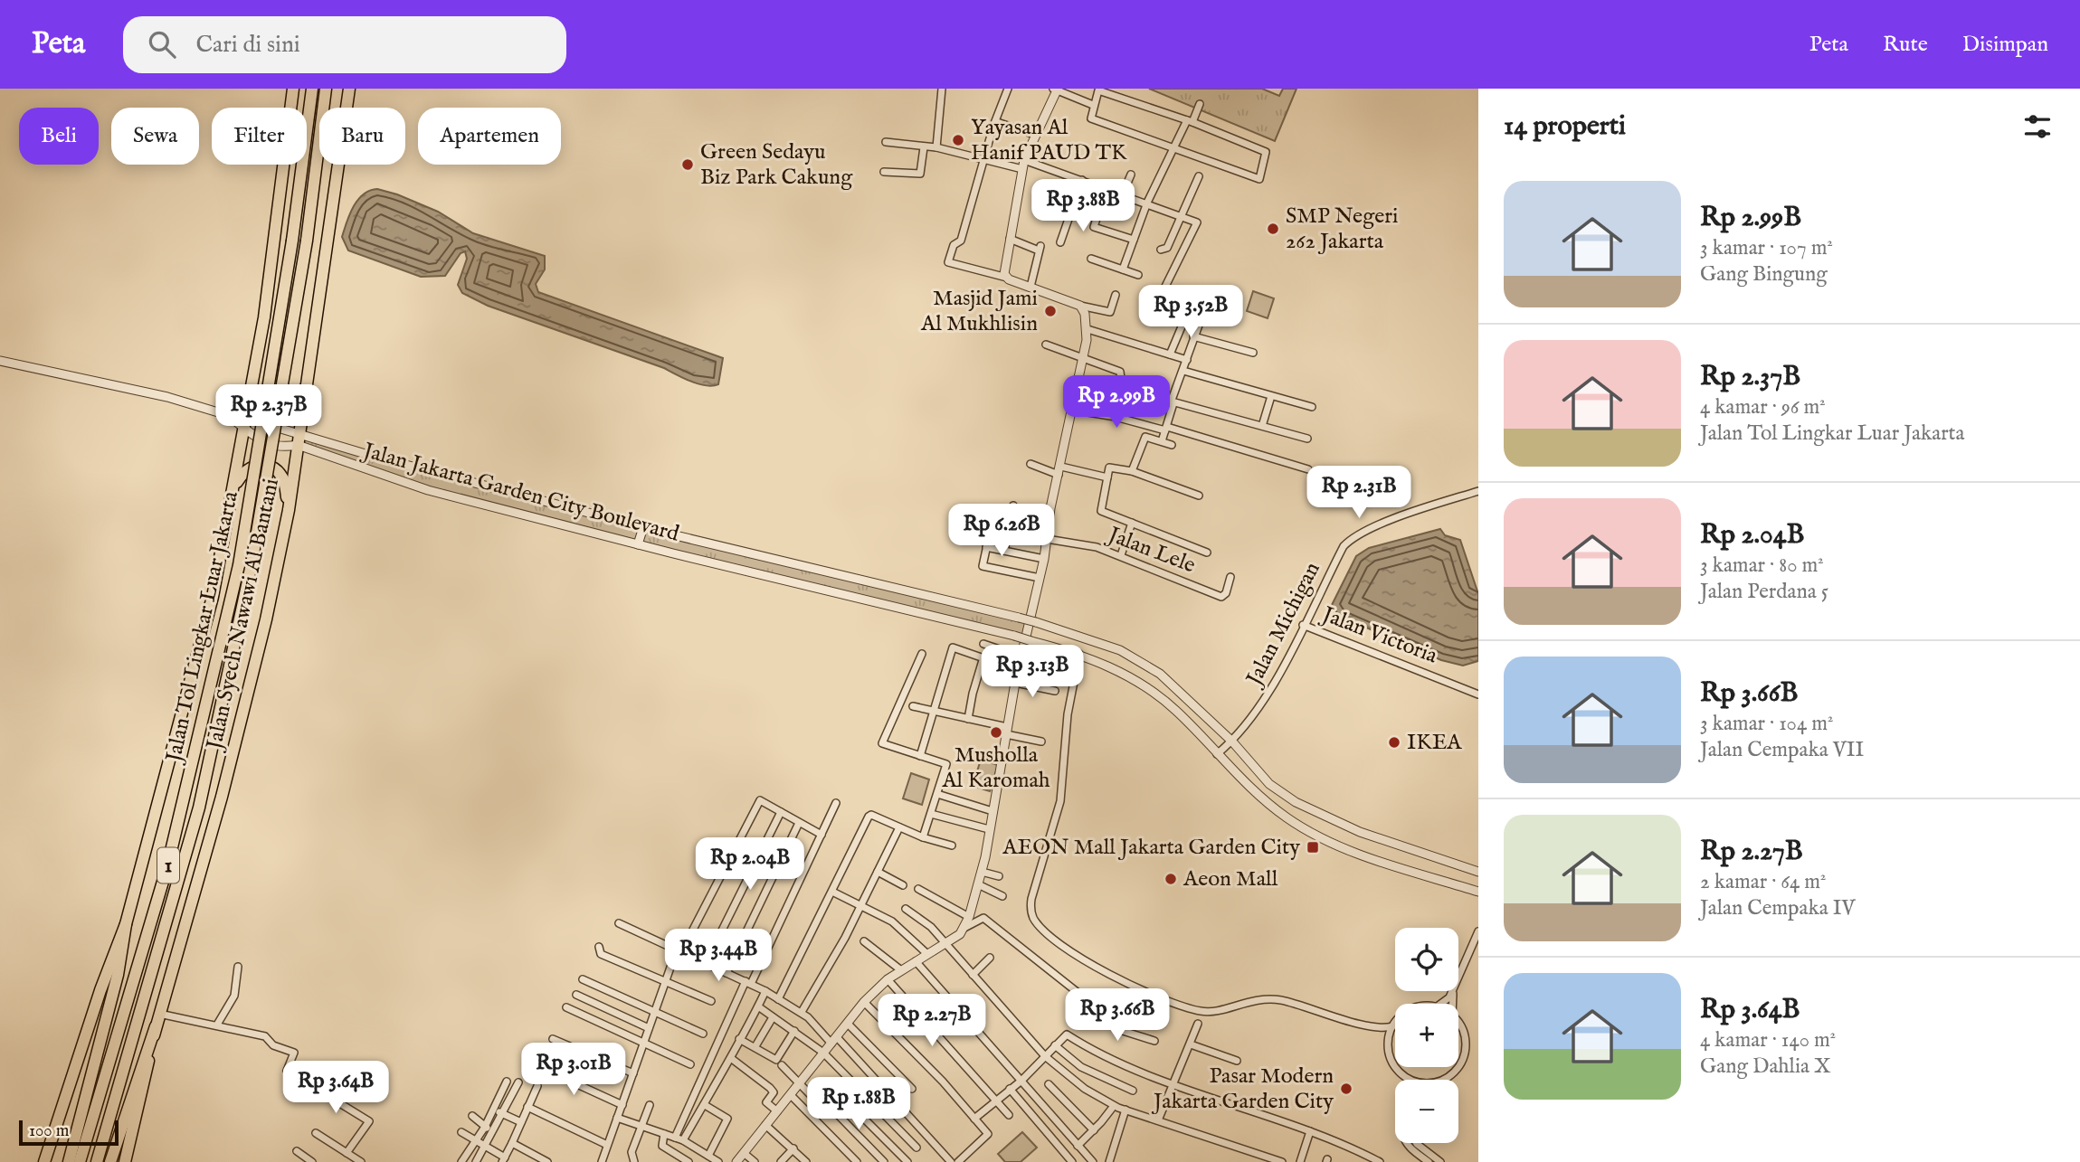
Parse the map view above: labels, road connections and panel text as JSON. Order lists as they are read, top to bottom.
{
  "streets": {
    "highway": ["Jalan Syech Nawawi Al Bantani", "Jalan Tol Lingkar Luar Jakarta", "1"],
    "street": [
      "Jalan Jakarta Garden City Boulevard",
      "Jalan Lele",
      "Jalan Michigan",
      "Jalan Victoria"
    ]
  },
  "crossings": [
    ["Jalan Jakarta Garden City Boulevard", "Jalan Syech Nawawi Al Bantani"],
    ["Jalan Jakarta Garden City Boulevard", "Jalan Michigan"],
    ["Jalan Michigan", "Jalan Victoria"]
  ],
  "places": {
    "other": [
      "Yayasan Al Hanif PAUD TK",
      "Green Sedayu Biz Park Cakung",
      "SMP Negeri 262 Jakarta",
      "Masjid Jami Al Mukhlisin",
      "Musholla Al Karomah",
      "IKEA",
      "Aeon Mall",
      "Pasar Modern Jakarta Garden City"
    ],
    "transit": ["AEON Mall Jakarta Garden City"]
  },
  "scale_bar": "100 m",
  "page": {
    "header": "Peta",
    "search": "Cari di sini",
    "nav": ["Peta", "Rute", "Disimpan"],
    "heading": "14 properti",
    "chip": [
      "Beli",
      "Sewa",
      "Filter",
      "Baru",
      "Apartemen"
    ],
    "list": [
      {
        "name": "Rp 2.99B",
        "note": "3 kamar · 107 m² · Gang Bingung"
      },
      {
        "name": "Rp 2.37B",
        "note": "4 kamar · 96 m² · Jalan Tol Lingkar Luar Jakarta"
      },
      {
        "name": "Rp 2.04B",
        "note": "3 kamar · 80 m² · Jalan Perdana 5"
      },
      {
        "name": "Rp 3.66B",
        "note": "3 kamar · 104 m² · Jalan Cempaka VII"
      },
      {
        "name": "Rp 2.27B",
        "note": "2 kamar · 64 m² · Jalan Cempaka IV"
      },
      {
        "name": "Rp 3.64B",
        "note": "4 kamar · 140 m² · Gang Dahlia X"
      }
    ],
    "price": [
      "Rp 3.88B",
      "Rp 3.52B",
      "Rp 2.99B",
      "Rp 2.37B",
      "Rp 2.31B",
      "Rp 6.26B",
      "Rp 3.13B",
      "Rp 2.04B",
      "Rp 3.44B",
      "Rp 3.66B",
      "Rp 2.27B",
      "Rp 3.01B",
      "Rp 3.64B",
      "Rp 1.88B"
    ],
    "map_buttons": ["+", "−"],
    "scale": "100 m"
  }
}
